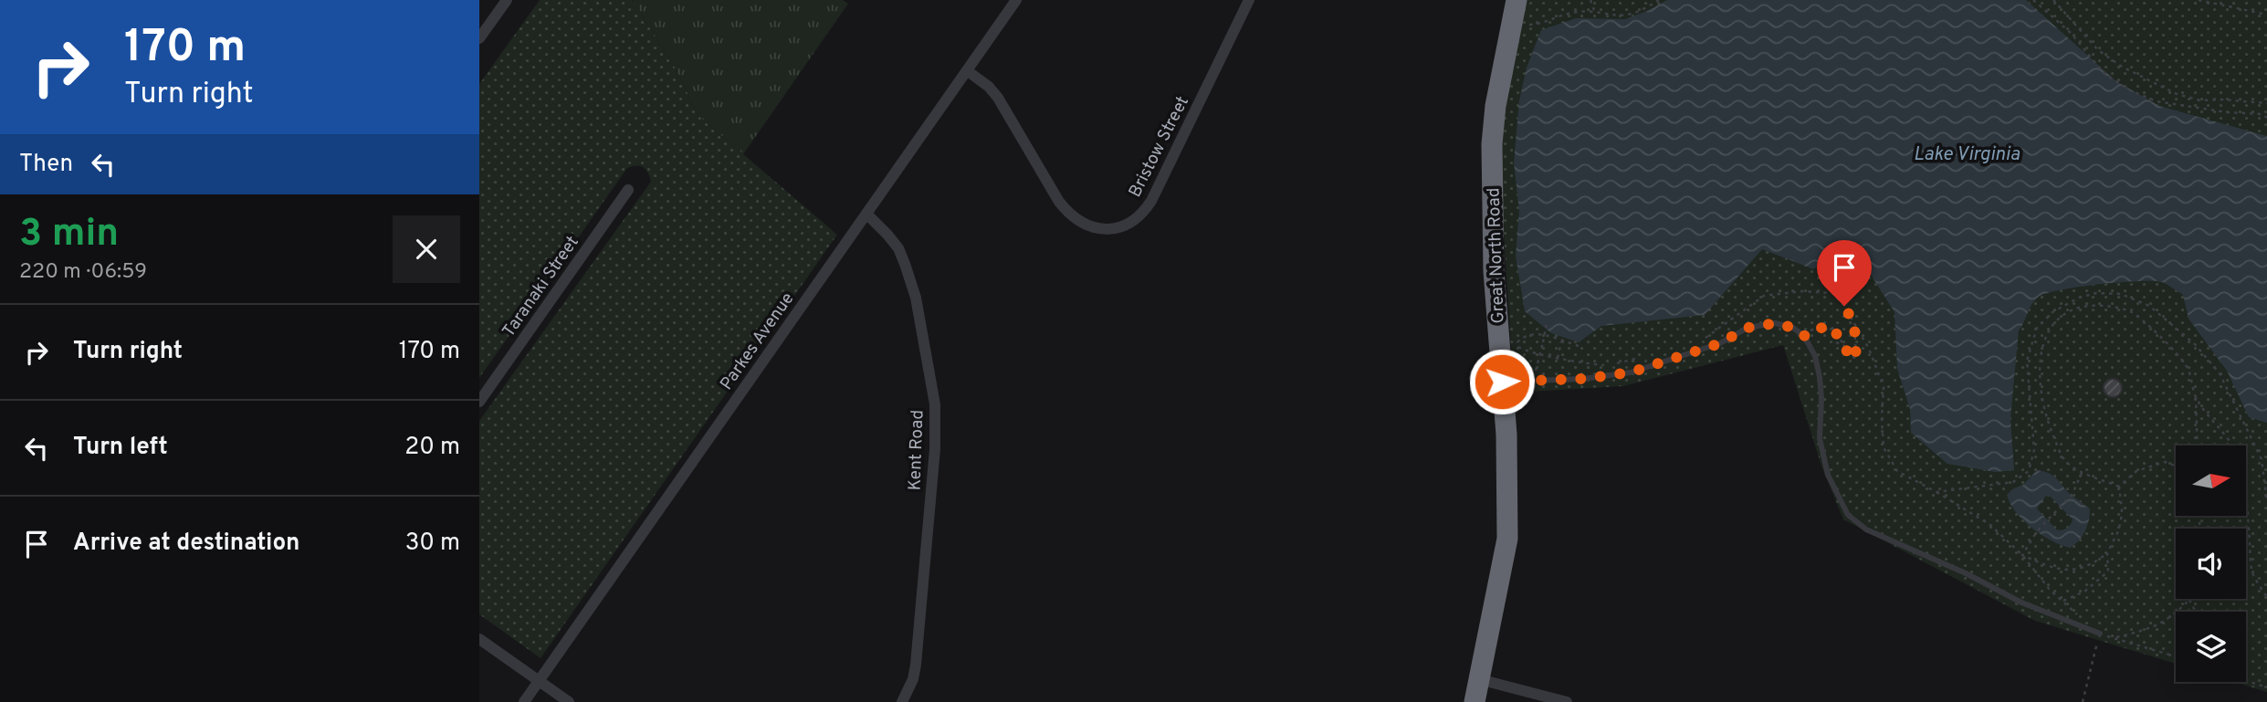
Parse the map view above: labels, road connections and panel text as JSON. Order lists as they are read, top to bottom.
{
  "streets": {
    "highway": ["Great North Road"],
    "street": [
      "Bristow Street",
      "Taranaki Street",
      "Parkes Avenue",
      "Kent Road"
    ]
  },
  "crossings": [
    ["Bristow Street", "Parkes Avenue"],
    ["Parkes Avenue", "Kent Road"]
  ],
  "water": ["Lake Virginia"],
  "north": "right",
  "page": {
    "turn": ["170 m", "Turn right"],
    "then": "Then",
    "heading": ["3 min", "220 m · 06:59"],
    "list": [
      {
        "name": "Turn right",
        "value": "170 m"
      },
      {
        "name": "Turn left",
        "value": "20 m"
      },
      {
        "name": "Arrive at destination",
        "value": "30 m"
      }
    ]
  }
}
